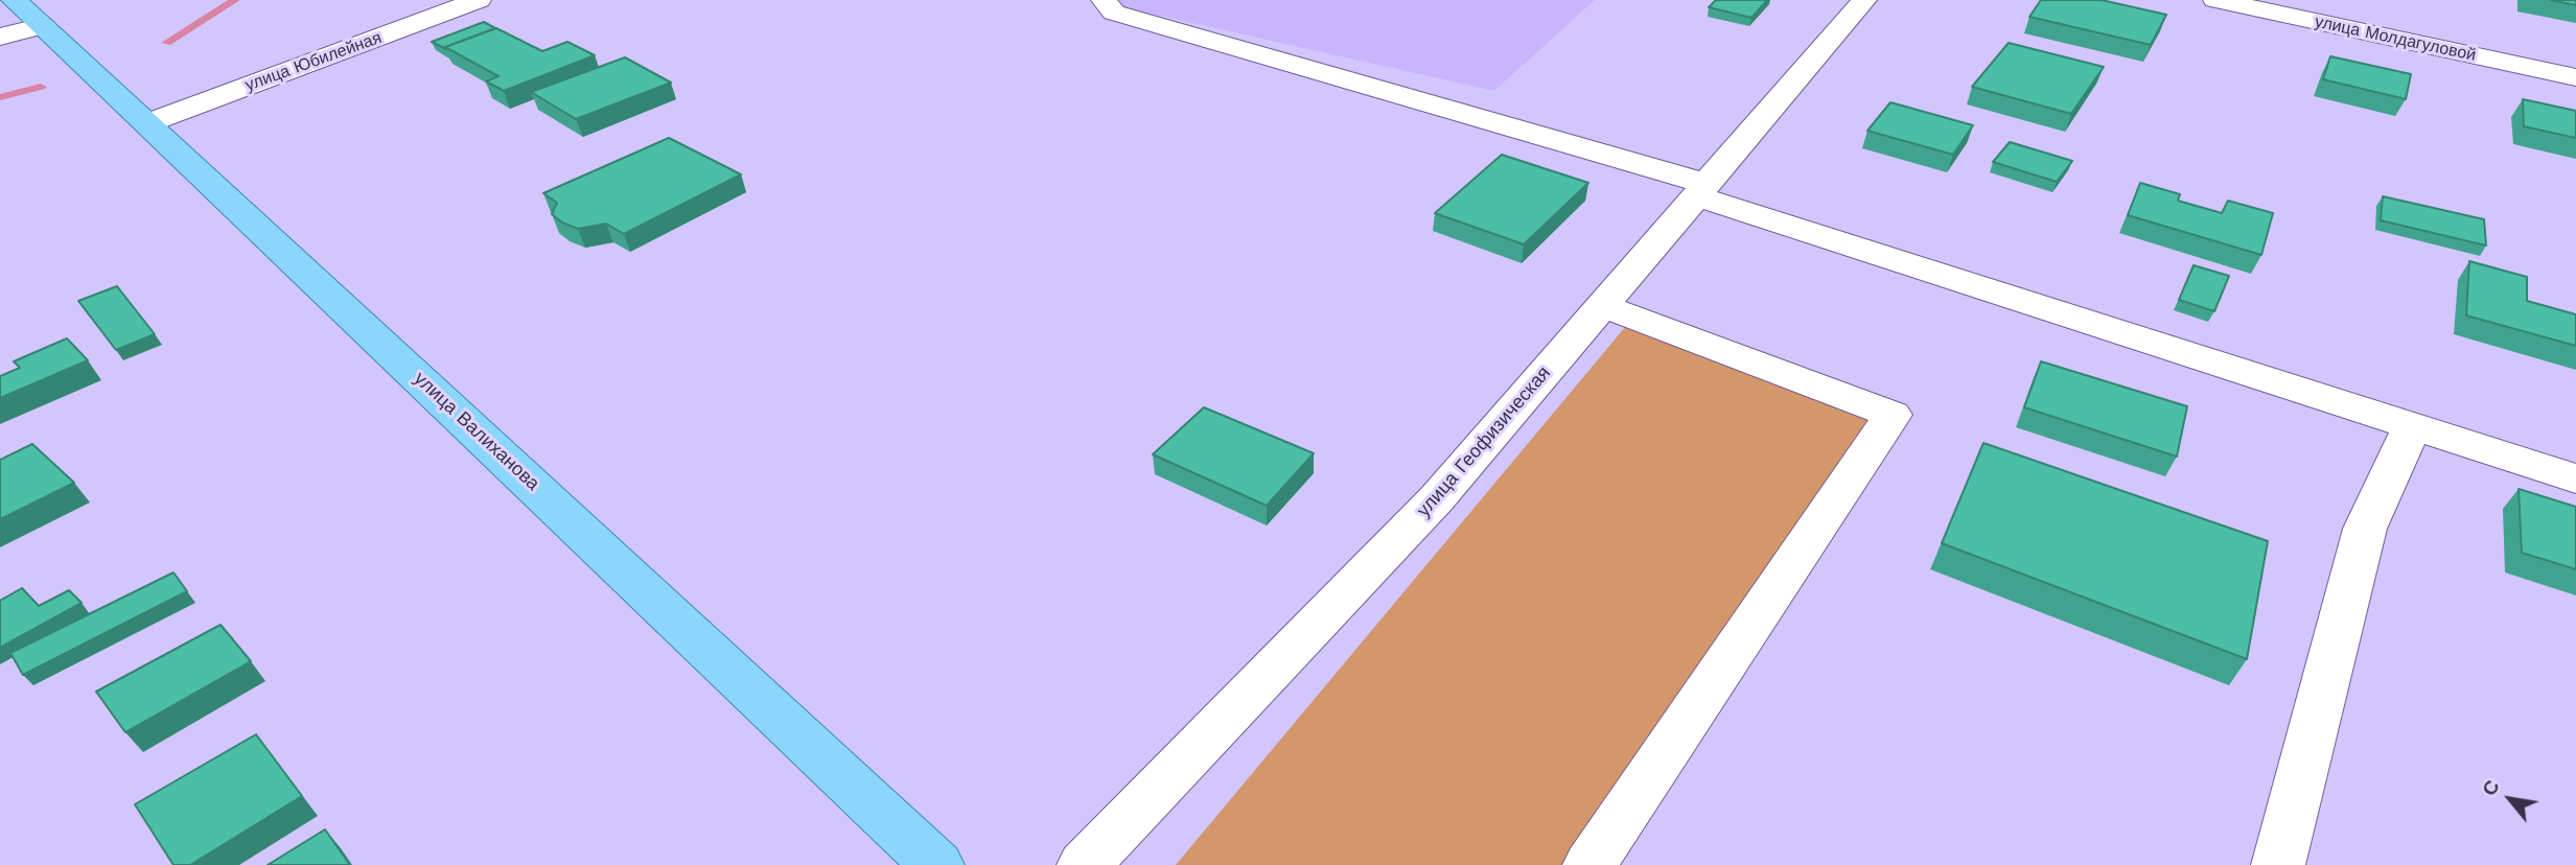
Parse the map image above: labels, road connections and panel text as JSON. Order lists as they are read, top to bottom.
{
  "streets": {
    "main road": ["улица Валиханова"],
    "street": ["улица Молдагуловой", "улица Юбилейная", "улица Геофизическая"]
  },
  "crossings": [
    ["улица Юбилейная", "улица Валиханова"]
  ],
  "north": "top left"
}
